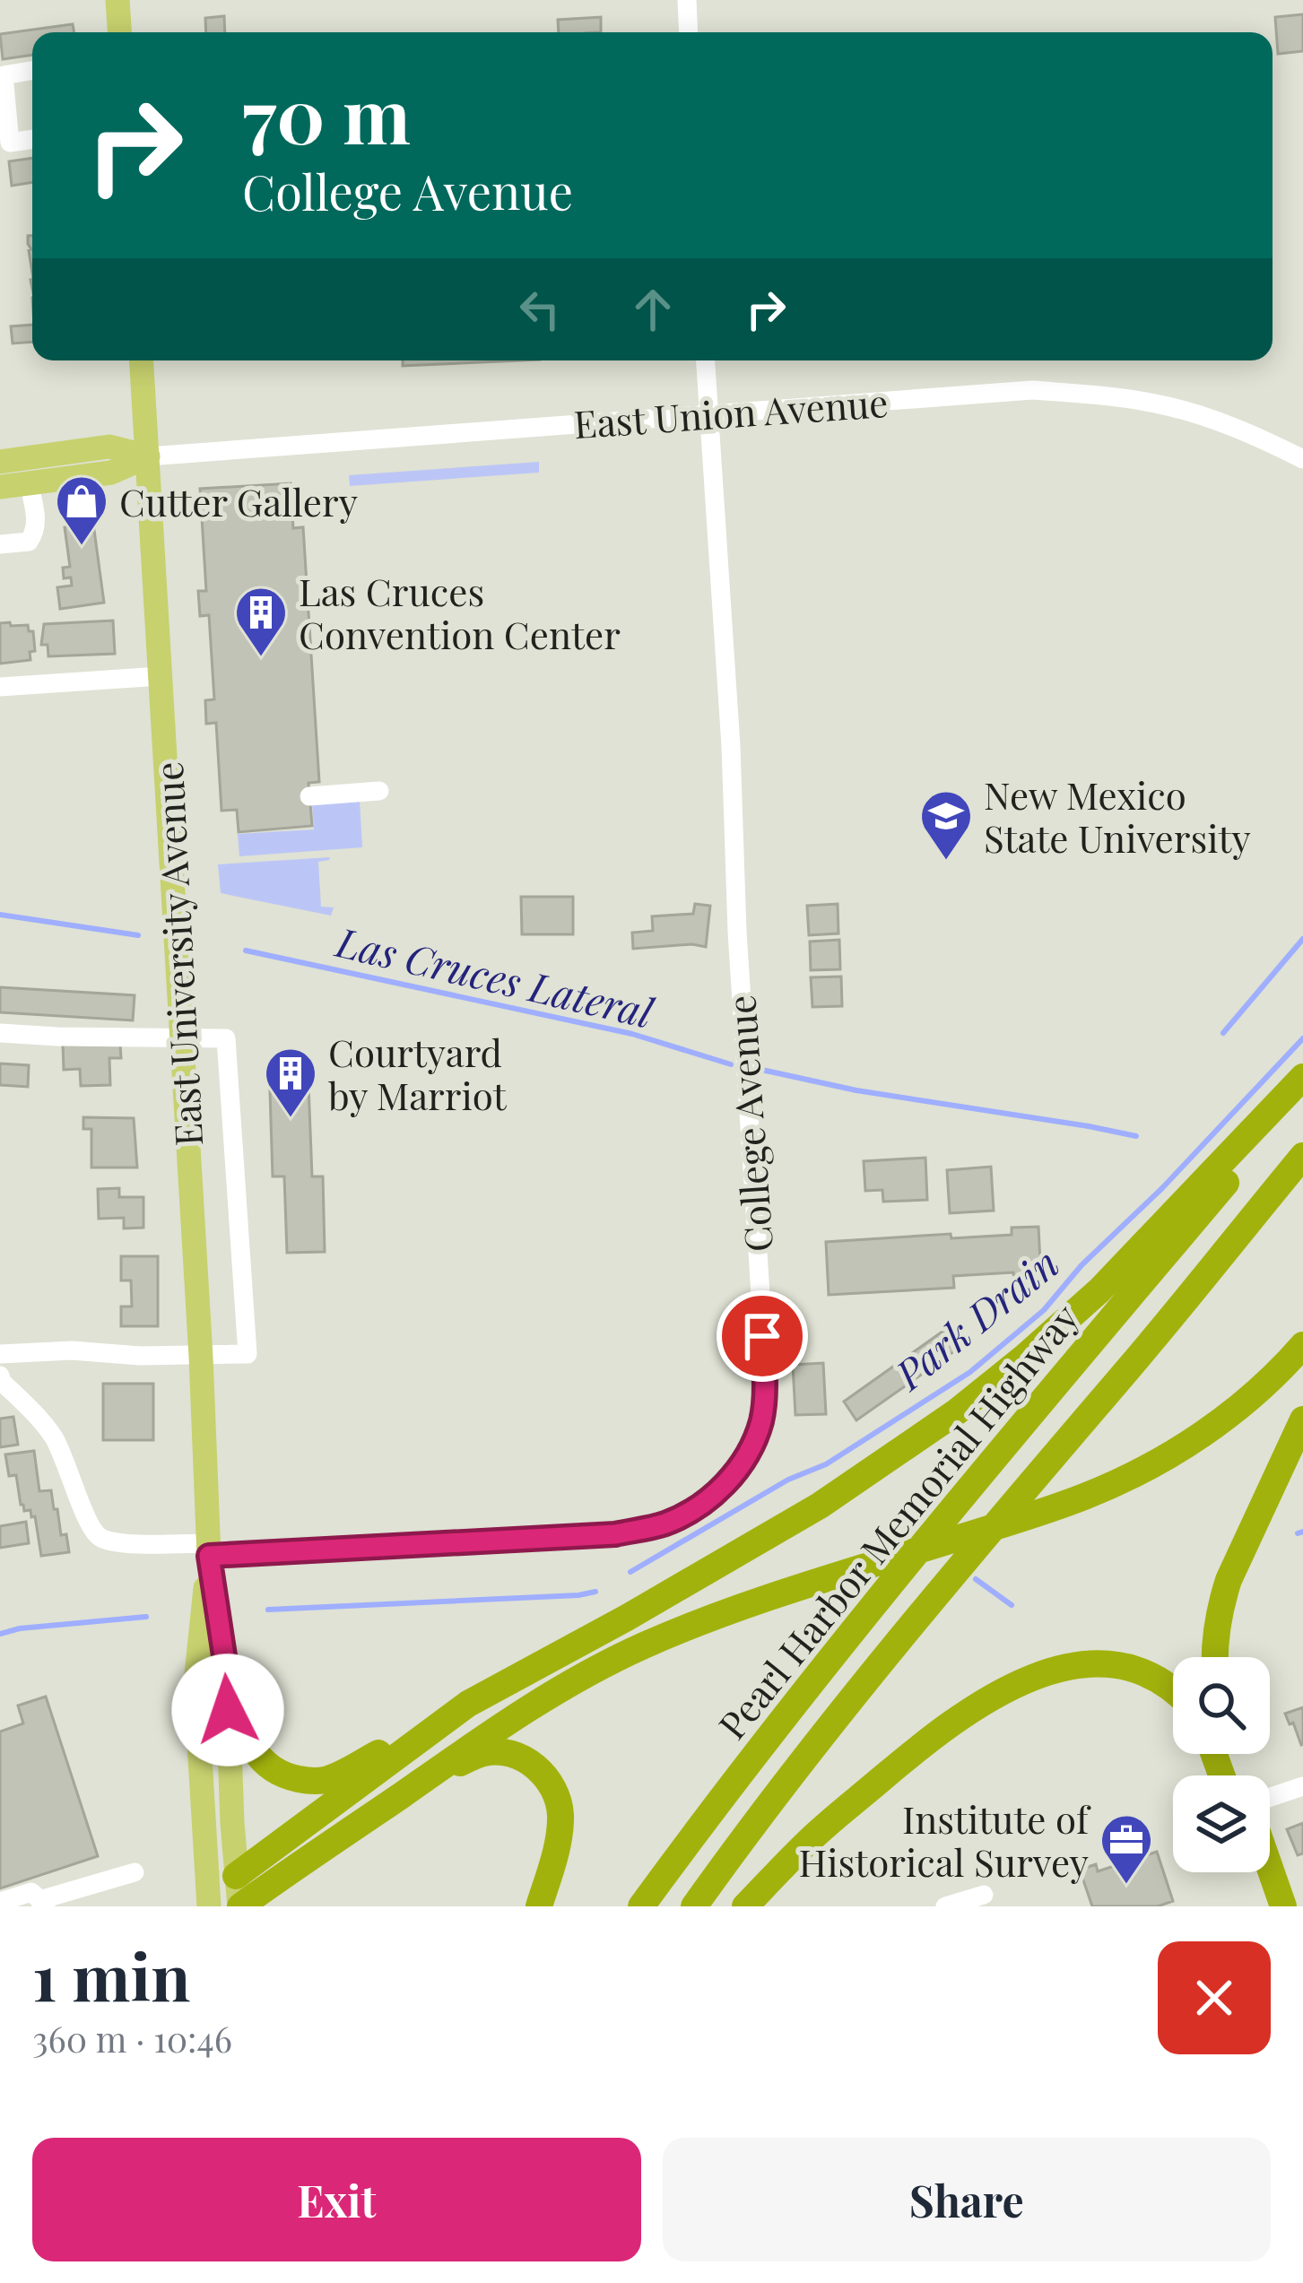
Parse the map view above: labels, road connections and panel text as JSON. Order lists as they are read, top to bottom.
{
  "streets": {
    "highway": ["Pearl Harbor Memorial Highway"],
    "main road": ["East University Avenue"],
    "street": ["East Union Avenue", "College Avenue"]
  },
  "crossings": [
    ["East Union Avenue", "East University Avenue"],
    ["East Union Avenue", "College Avenue"],
    ["East University Avenue", "College Avenue"]
  ],
  "water": ["Las Cruces Lateral", "Park Drain"],
  "places": {
    "shop": ["Cutter Gallery"],
    "building": ["Las Cruces Convention Center", "Courtyard by Marriot"],
    "school or university": ["New Mexico State University"],
    "office": ["Institute of Historical Survey"]
  },
  "page": {
    "turn": ["70 m", "College Avenue"],
    "heading": ["1 min", "360 m · 10:46"],
    "buttons": ["Exit", "Share"]
  }
}
